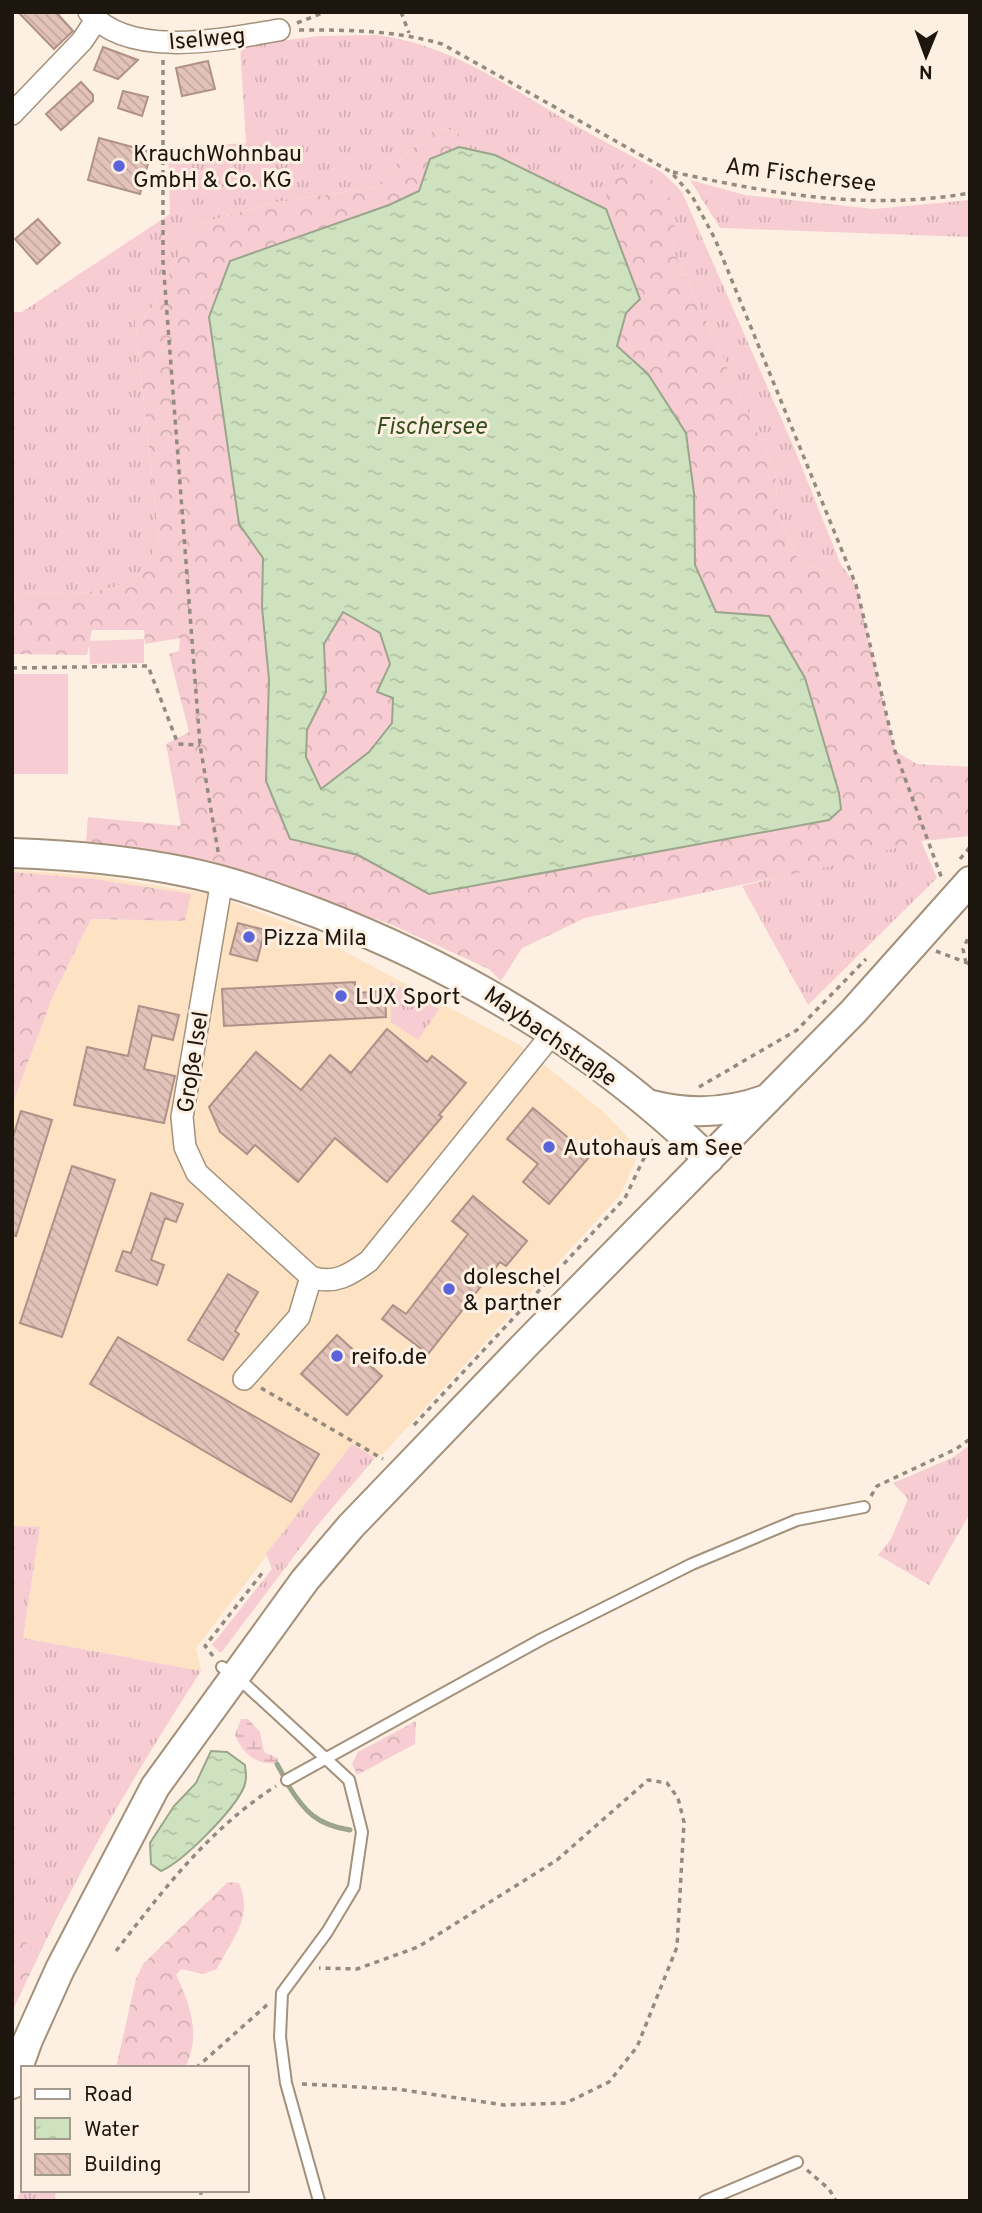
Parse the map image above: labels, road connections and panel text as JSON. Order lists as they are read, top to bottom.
{
  "streets": {
    "street": ["Iselweg", "Maybachstraße", "Große Isel"],
    "path": ["Am Fischersee"]
  },
  "crossings": [
    ["Maybachstraße", "Große Isel"]
  ],
  "water": ["Fischersee"],
  "places": [
    "KrauchWohnbau GmbH & Co. KG",
    "Pizza Mila",
    "LUX Sport",
    "Autohaus am See",
    "doleschel & partner",
    "reifo.de"
  ],
  "legend": ["Road", "Water", "Building"],
  "north": "bottom"
}
